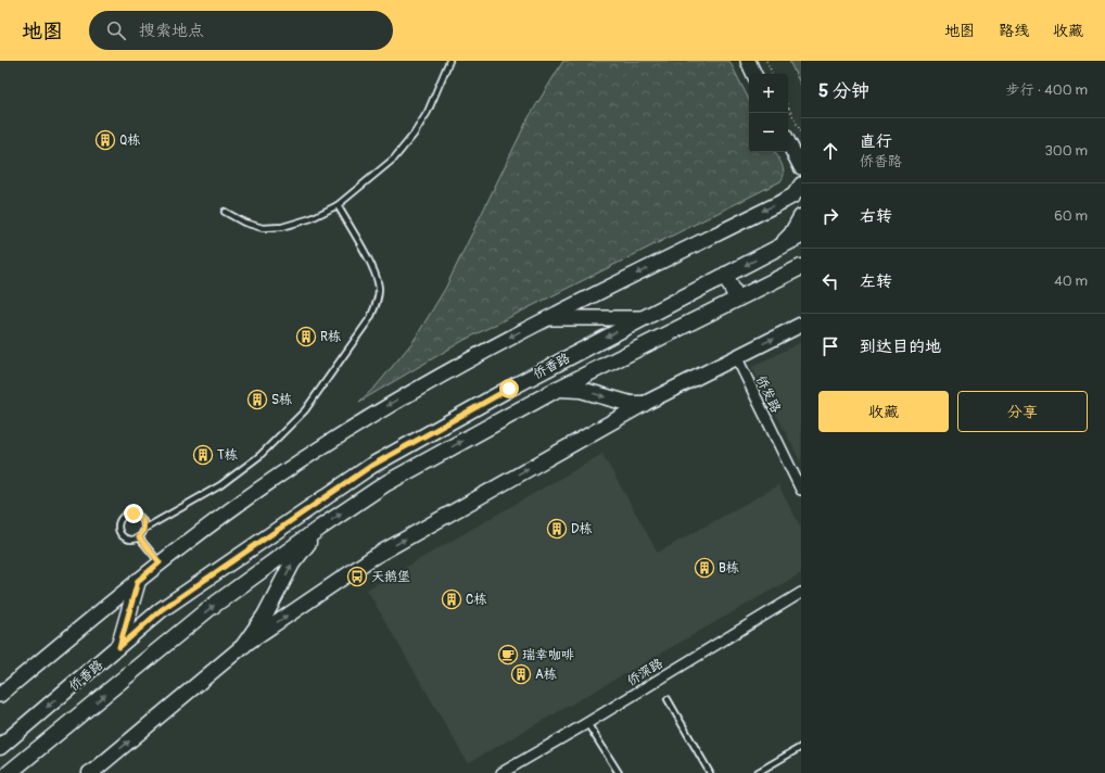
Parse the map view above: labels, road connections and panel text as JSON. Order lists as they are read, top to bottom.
{
  "streets": {
    "main road": ["侨香路"],
    "street": ["侨发路", "侨深路"]
  },
  "places": {
    "building": [
      "Q栋",
      "R栋",
      "S栋",
      "T栋",
      "D栋",
      "B栋",
      "C栋",
      "A栋"
    ],
    "bus stop": ["天鹅堡"],
    "cafe": ["瑞幸咖啡"]
  },
  "page": {
    "header": "地图",
    "search": "搜索地点",
    "nav": ["地图", "路线", "收藏"],
    "heading": ["5 分钟", "步行 · 400 m"],
    "map_buttons": ["+", "−"],
    "list": [
      ["直行", "侨香路", "300 m"],
      ["右转", "60 m"],
      ["左转", "40 m"],
      "到达目的地"
    ],
    "buttons": ["收藏", "分享"]
  }
}
